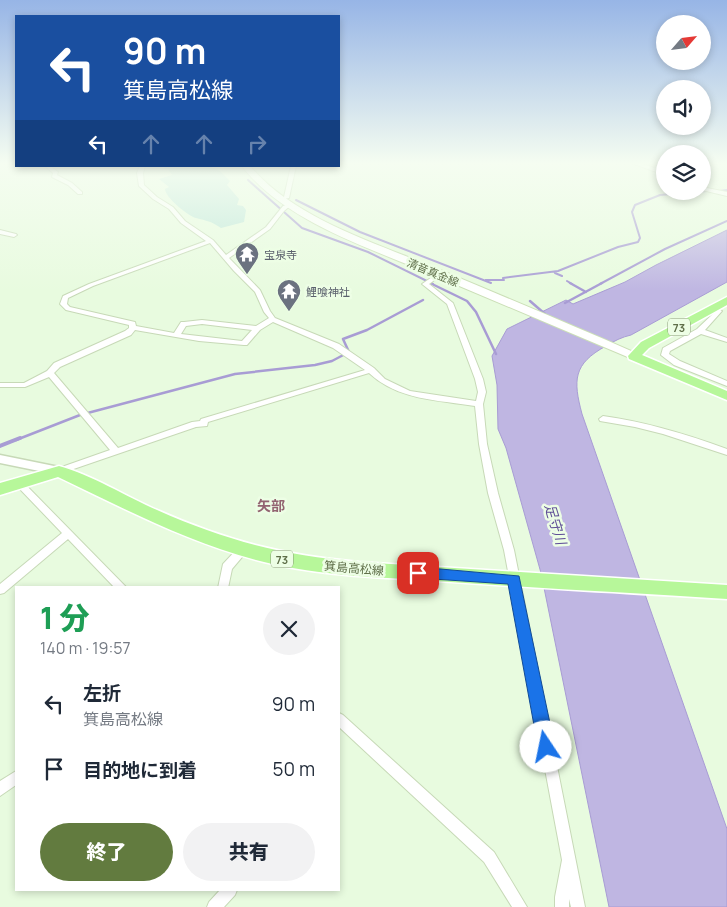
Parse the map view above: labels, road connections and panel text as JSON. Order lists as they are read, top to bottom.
{
  "streets": {
    "main road": ["清音真金線", "73", "箕島高松線"]
  },
  "crossings": [
    ["清音真金線", "73"]
  ],
  "districts": ["矢部"],
  "water": ["足守川"],
  "places": {
    "temple": ["宝泉寺", "鯉喰神社"]
  },
  "north": "top right",
  "page": {
    "turn": ["90 m", "箕島高松線"],
    "heading": ["1 分", "140 m · 19:57"],
    "list": [
      {
        "name": "左折",
        "note": "箕島高松線",
        "value": "90 m"
      },
      {
        "name": "目的地に到着",
        "value": "50 m"
      }
    ],
    "buttons": ["終了", "共有"]
  }
}
